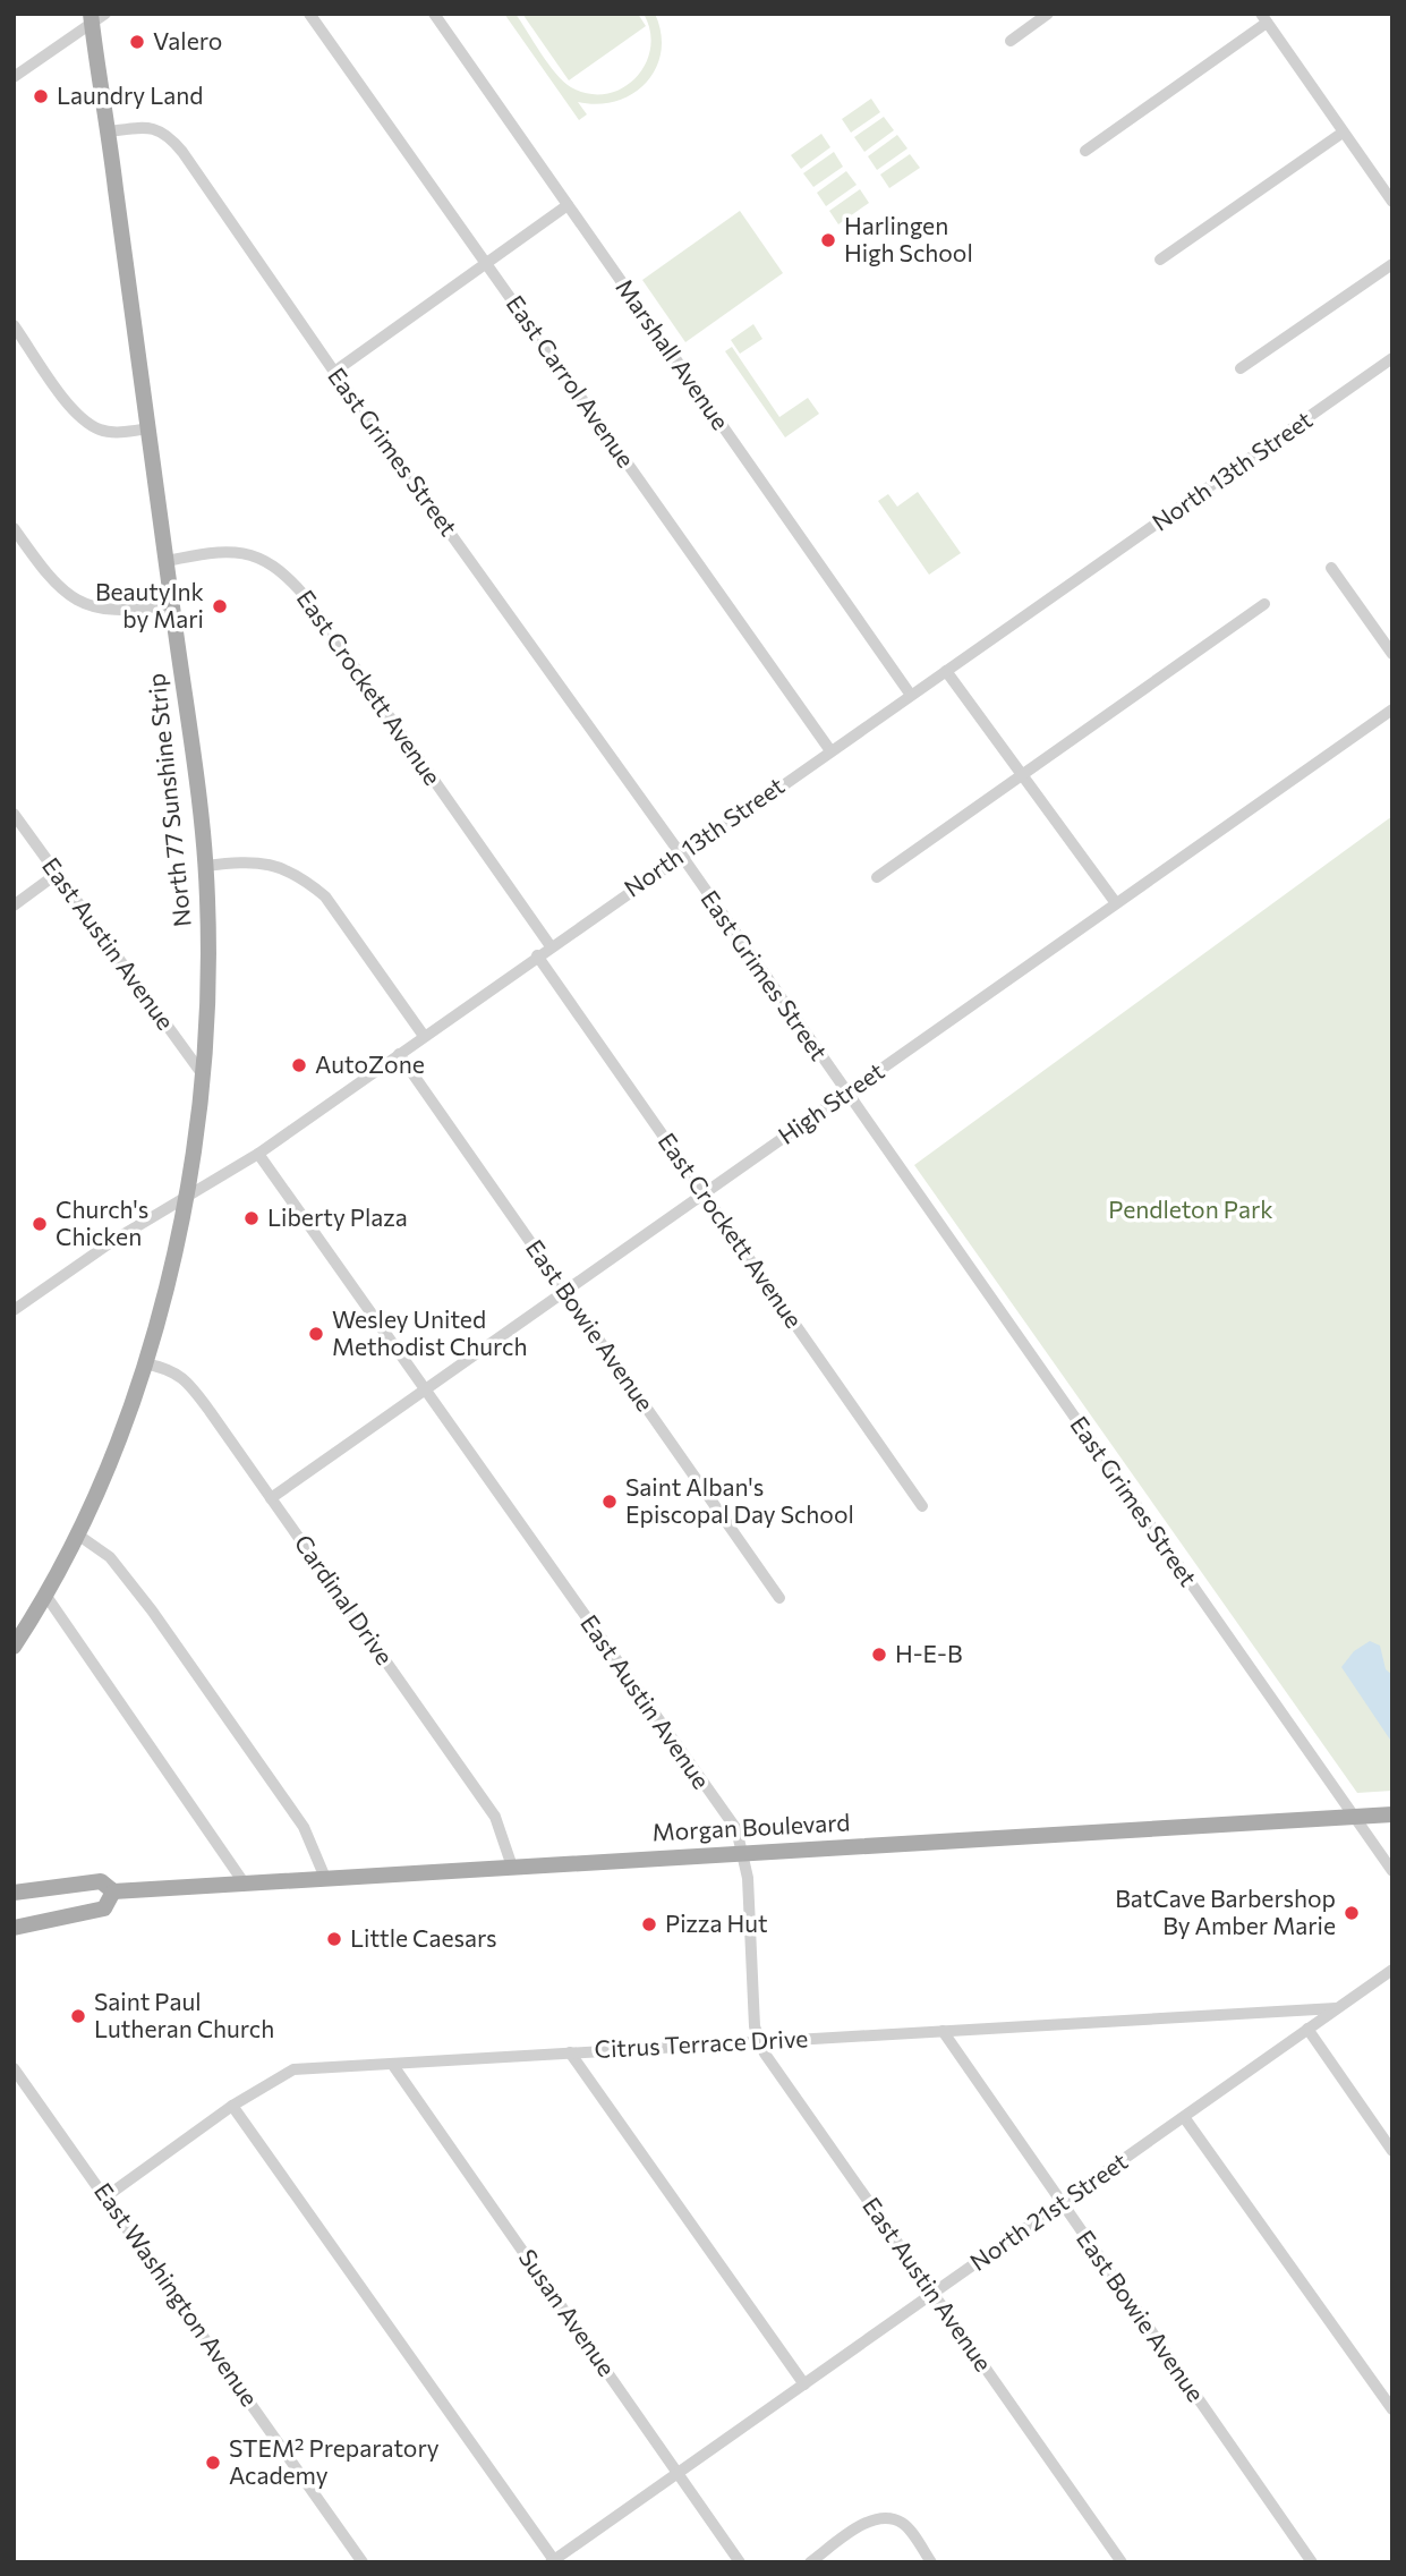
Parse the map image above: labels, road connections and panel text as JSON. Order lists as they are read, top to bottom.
{
  "streets": {
    "main road": ["North 77 Sunshine Strip", "Morgan Boulevard"],
    "street": [
      "Marshall Avenue",
      "East Carrol Avenue",
      "East Grimes Street",
      "North 13th Street",
      "East Crockett Avenue",
      "East Austin Avenue",
      "High Street",
      "East Bowie Avenue",
      "Cardinal Drive",
      "Citrus Terrace Drive",
      "North 21st Street",
      "East Washington Avenue",
      "Susan Avenue"
    ]
  },
  "crossings": [
    ["Marshall Avenue", "North 13th Street"],
    ["East Carrol Avenue", "North 13th Street"],
    ["East Grimes Street", "North 13th Street"],
    ["East Grimes Street", "North 77 Sunshine Strip"],
    ["East Grimes Street", "High Street"],
    ["East Grimes Street", "Morgan Boulevard"],
    ["North 13th Street", "East Crockett Avenue"],
    ["North 13th Street", "North 77 Sunshine Strip"],
    ["North 13th Street", "East Austin Avenue"],
    ["North 13th Street", "East Bowie Avenue"],
    ["East Crockett Avenue", "North 77 Sunshine Strip"],
    ["East Crockett Avenue", "High Street"],
    ["North 77 Sunshine Strip", "East Austin Avenue"],
    ["North 77 Sunshine Strip", "Cardinal Drive"],
    ["East Austin Avenue", "High Street"],
    ["East Austin Avenue", "Morgan Boulevard"],
    ["East Austin Avenue", "Citrus Terrace Drive"],
    ["East Austin Avenue", "North 21st Street"],
    ["High Street", "East Bowie Avenue"],
    ["High Street", "Cardinal Drive"],
    ["East Bowie Avenue", "Citrus Terrace Drive"],
    ["East Bowie Avenue", "North 21st Street"],
    ["Cardinal Drive", "Morgan Boulevard"],
    ["Citrus Terrace Drive", "North 21st Street"],
    ["Citrus Terrace Drive", "East Washington Avenue"],
    ["Citrus Terrace Drive", "Susan Avenue"],
    ["North 21st Street", "Susan Avenue"]
  ],
  "parks": ["Pendleton Park"],
  "places": [
    "Valero",
    "Laundry Land",
    "Harlingen High School",
    "BeautyInk by Mari",
    "AutoZone",
    "Liberty Plaza",
    "Church's Chicken",
    "Wesley United Methodist Church",
    "Saint Alban's Episcopal Day School",
    "H-E-B",
    "BatCave Barbershop By Amber Marie",
    "Pizza Hut",
    "Little Caesars",
    "Saint Paul Lutheran Church",
    "STEM² Preparatory Academy"
  ]
}
